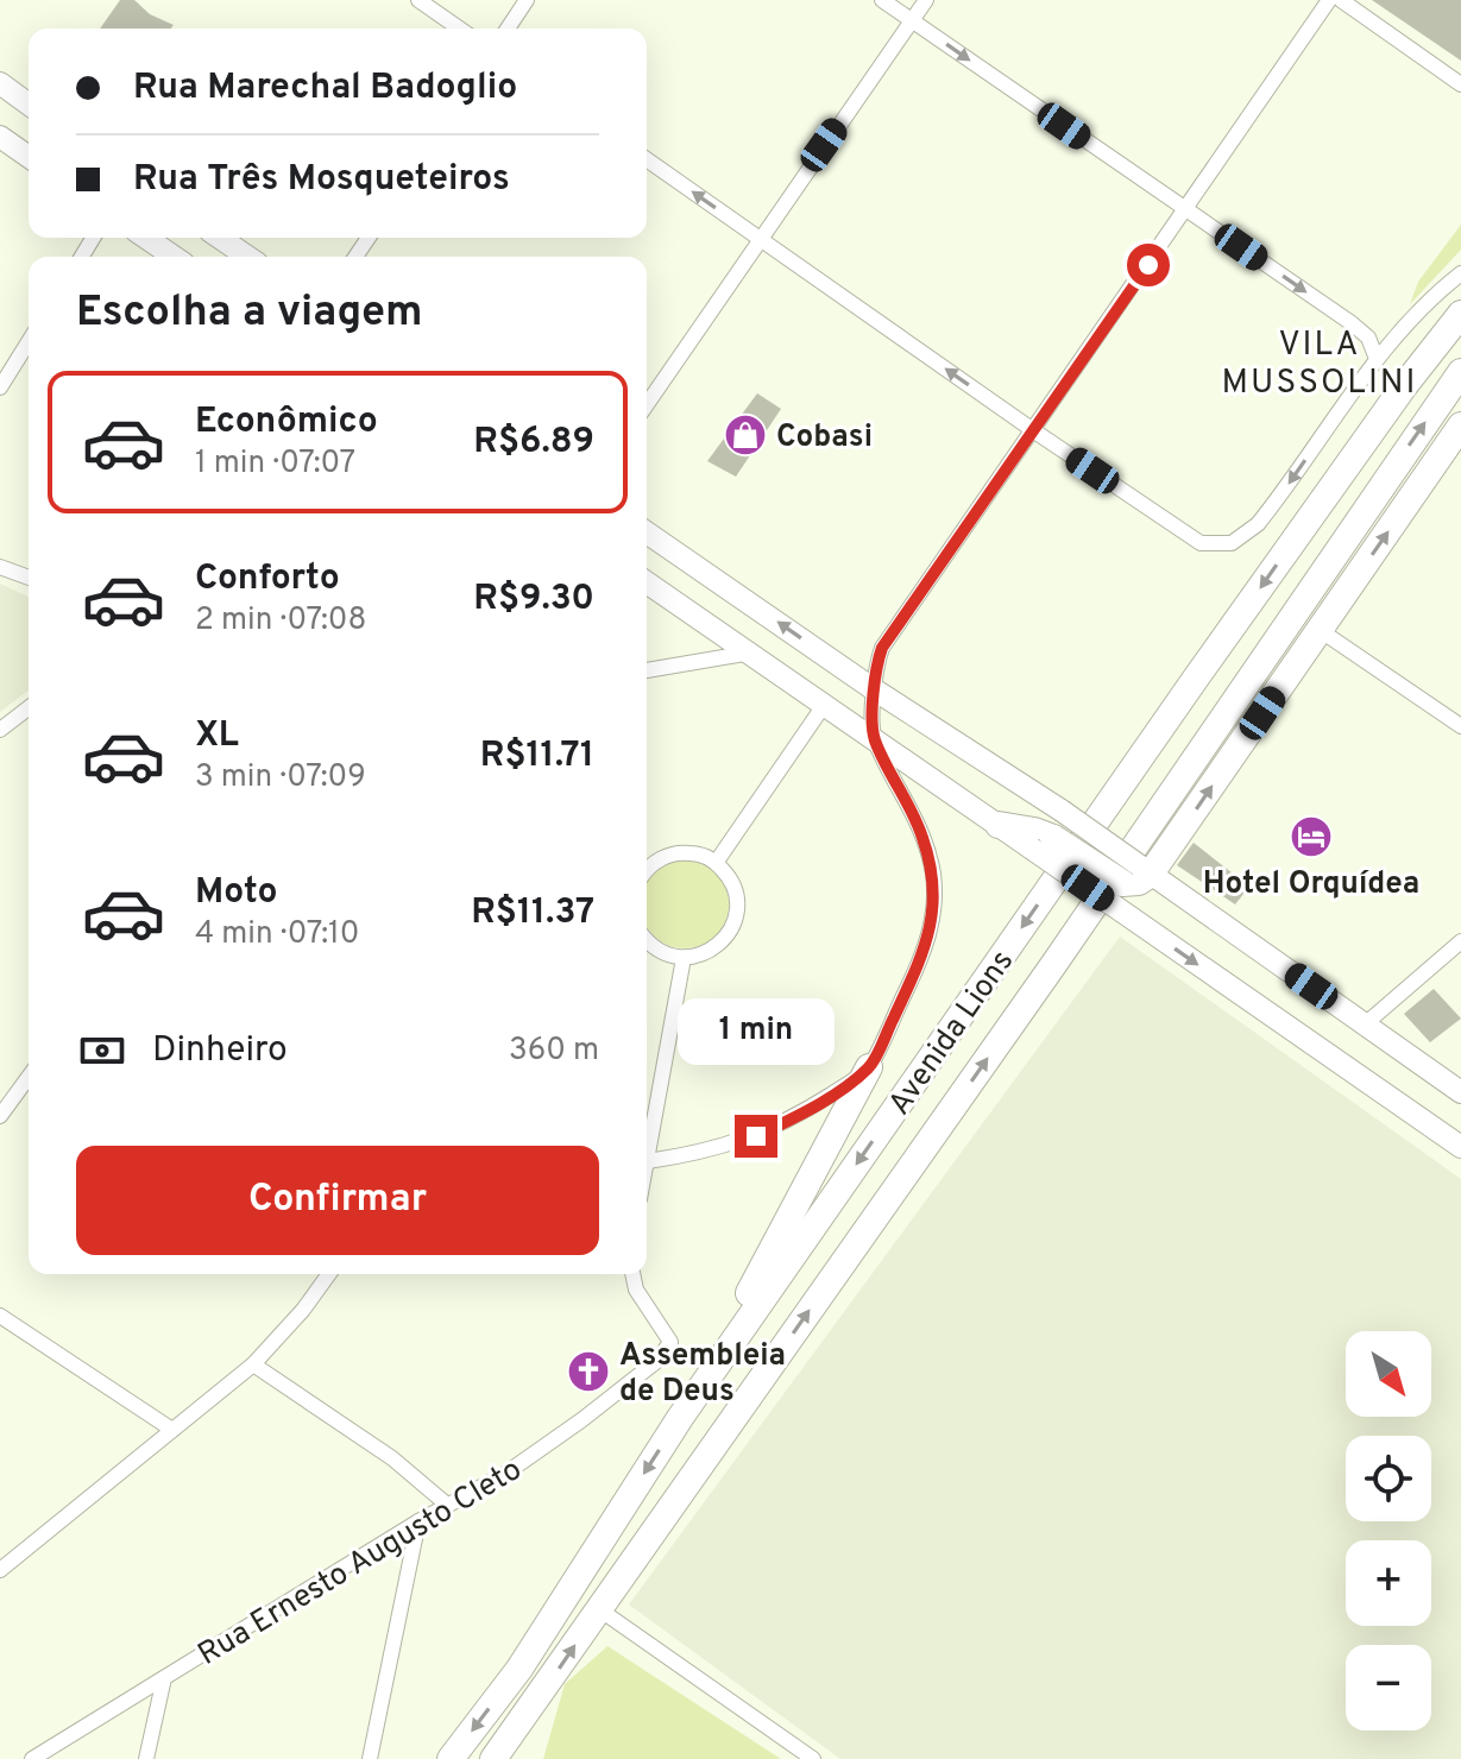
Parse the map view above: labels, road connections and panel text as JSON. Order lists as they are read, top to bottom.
{
  "streets": {
    "highway": ["Avenida Lions"],
    "street": ["Rua Ernesto Augusto Cleto"]
  },
  "districts": ["VILA MUSSOLINI"],
  "places": {
    "shop": ["Cobasi"],
    "hotel": ["Hotel Orquídea"],
    "church": ["Assembleia de Deus"]
  },
  "north": "bottom right",
  "page": {
    "banner": ["Rua Marechal Badoglio", "Rua Três Mosqueteiros"],
    "heading": "Escolha a viagem",
    "list": [
      {
        "name": "Econômico",
        "note": "1 min · 07:07",
        "value": "R$6.89"
      },
      {
        "name": "Conforto",
        "note": "2 min · 07:08",
        "value": "R$9.30"
      },
      {
        "name": "XL",
        "note": "3 min · 07:09",
        "value": "R$11.71"
      },
      {
        "name": "Moto",
        "note": "4 min · 07:10",
        "value": "R$11.37"
      }
    ],
    "bubble": "1 min",
    "pay": ["Dinheiro", "360 m"],
    "buttons": "Confirmar",
    "map_buttons": ["+", "−"]
  }
}
